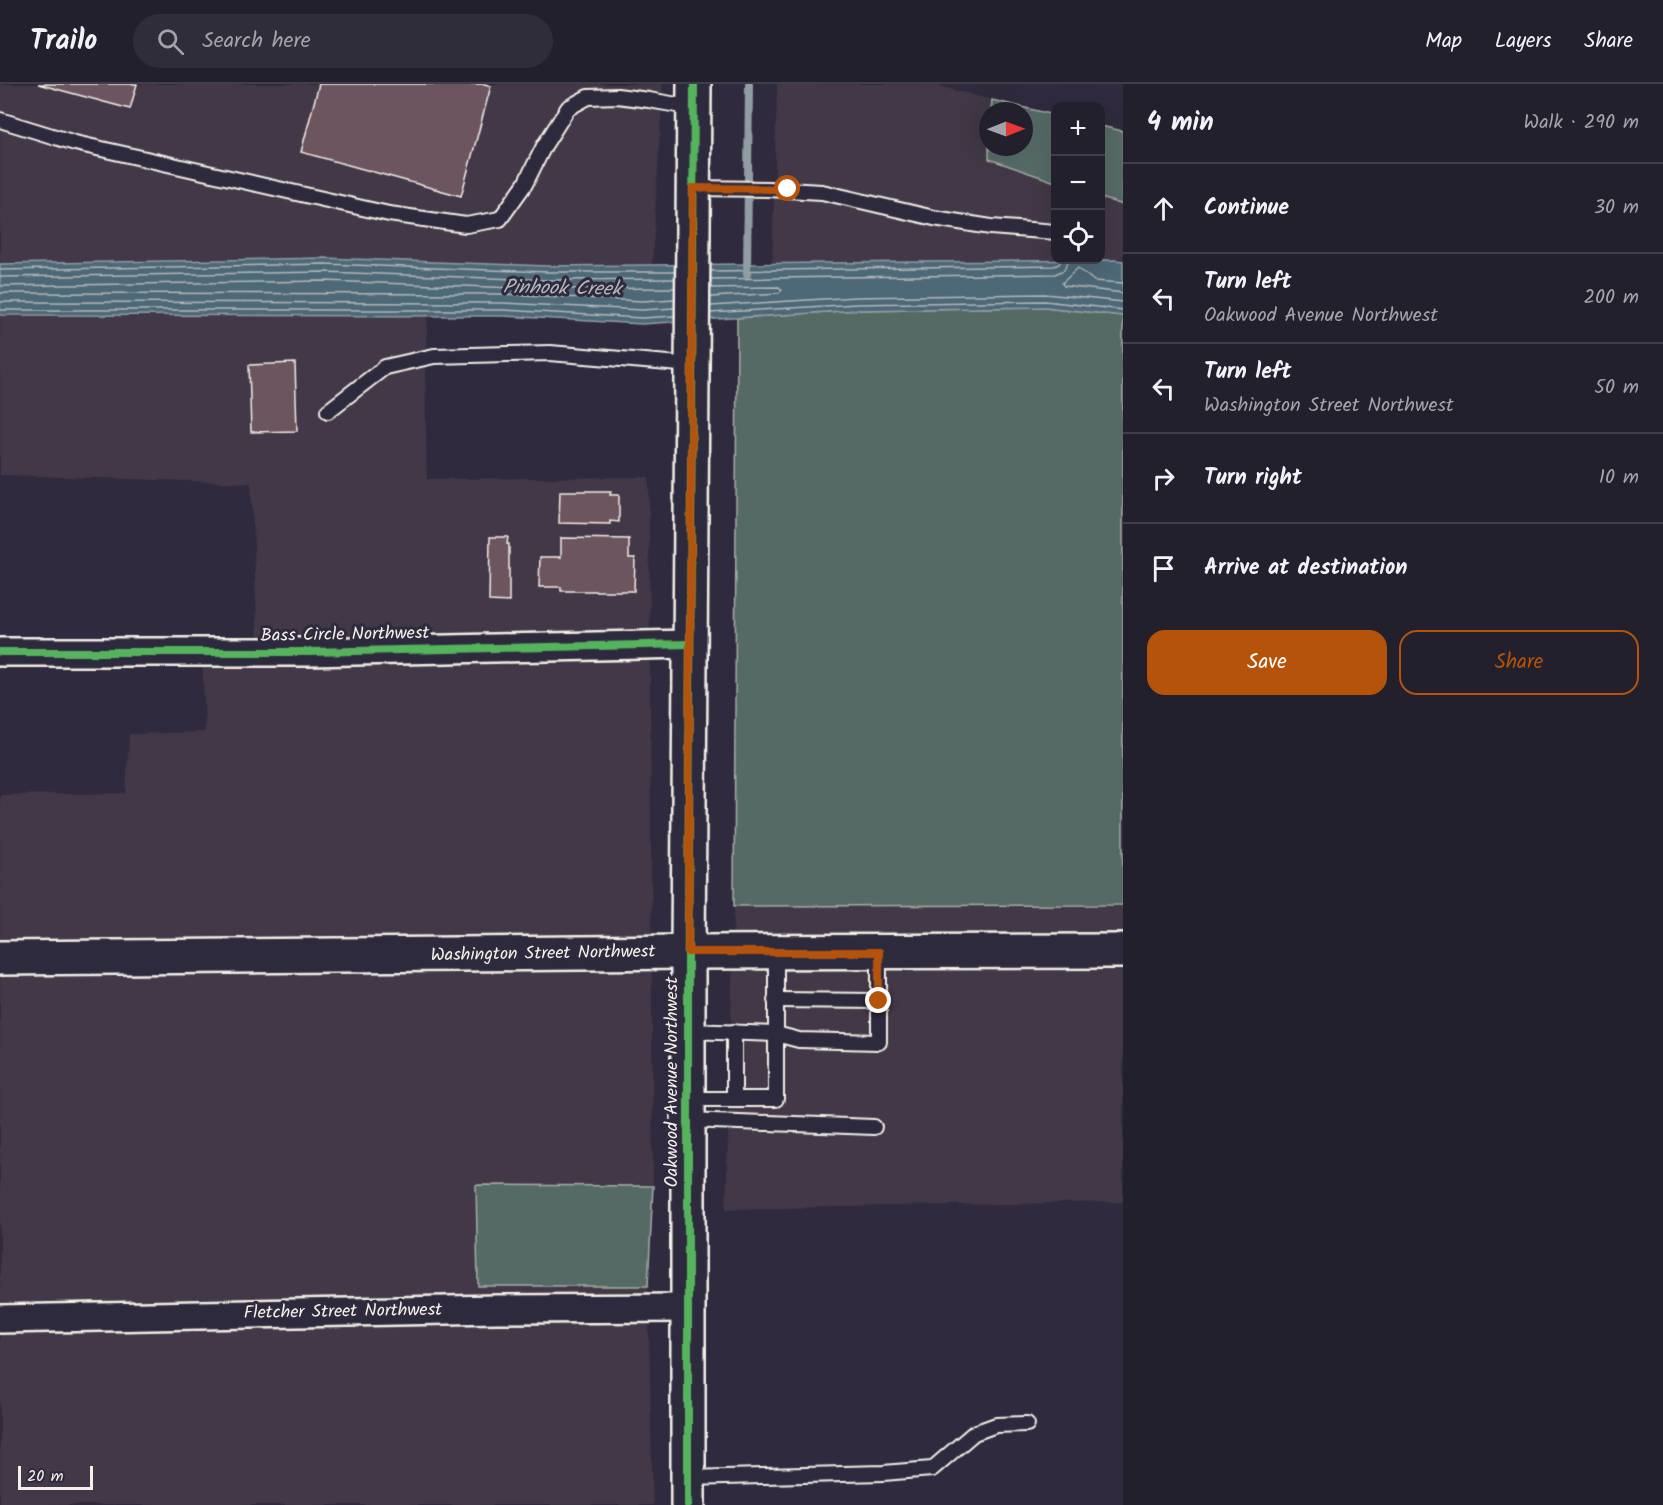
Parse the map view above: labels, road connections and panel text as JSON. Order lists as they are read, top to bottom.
{
  "streets": {
    "street": [
      "Bass Circle Northwest",
      "Washington Street Northwest",
      "Oakwood Avenue Northwest",
      "Fletcher Street Northwest"
    ]
  },
  "crossings": [
    ["Bass Circle Northwest", "Oakwood Avenue Northwest"],
    ["Washington Street Northwest", "Oakwood Avenue Northwest"],
    ["Oakwood Avenue Northwest", "Fletcher Street Northwest"]
  ],
  "water": ["Pinhook Creek"],
  "scale_bar": "20 m",
  "north": "right",
  "page": {
    "header": "Trailo",
    "search": "Search here",
    "nav": ["Map", "Layers", "Share"],
    "heading": ["4 min", "Walk · 290 m"],
    "map_buttons": ["+", "−"],
    "list": [
      ["Continue", "30 m"],
      ["Turn left", "Oakwood Avenue Northwest", "200 m"],
      ["Turn left", "Washington Street Northwest", "50 m"],
      ["Turn right", "10 m"],
      "Arrive at destination"
    ],
    "buttons": ["Save", "Share"],
    "scale": "20 m"
  }
}
